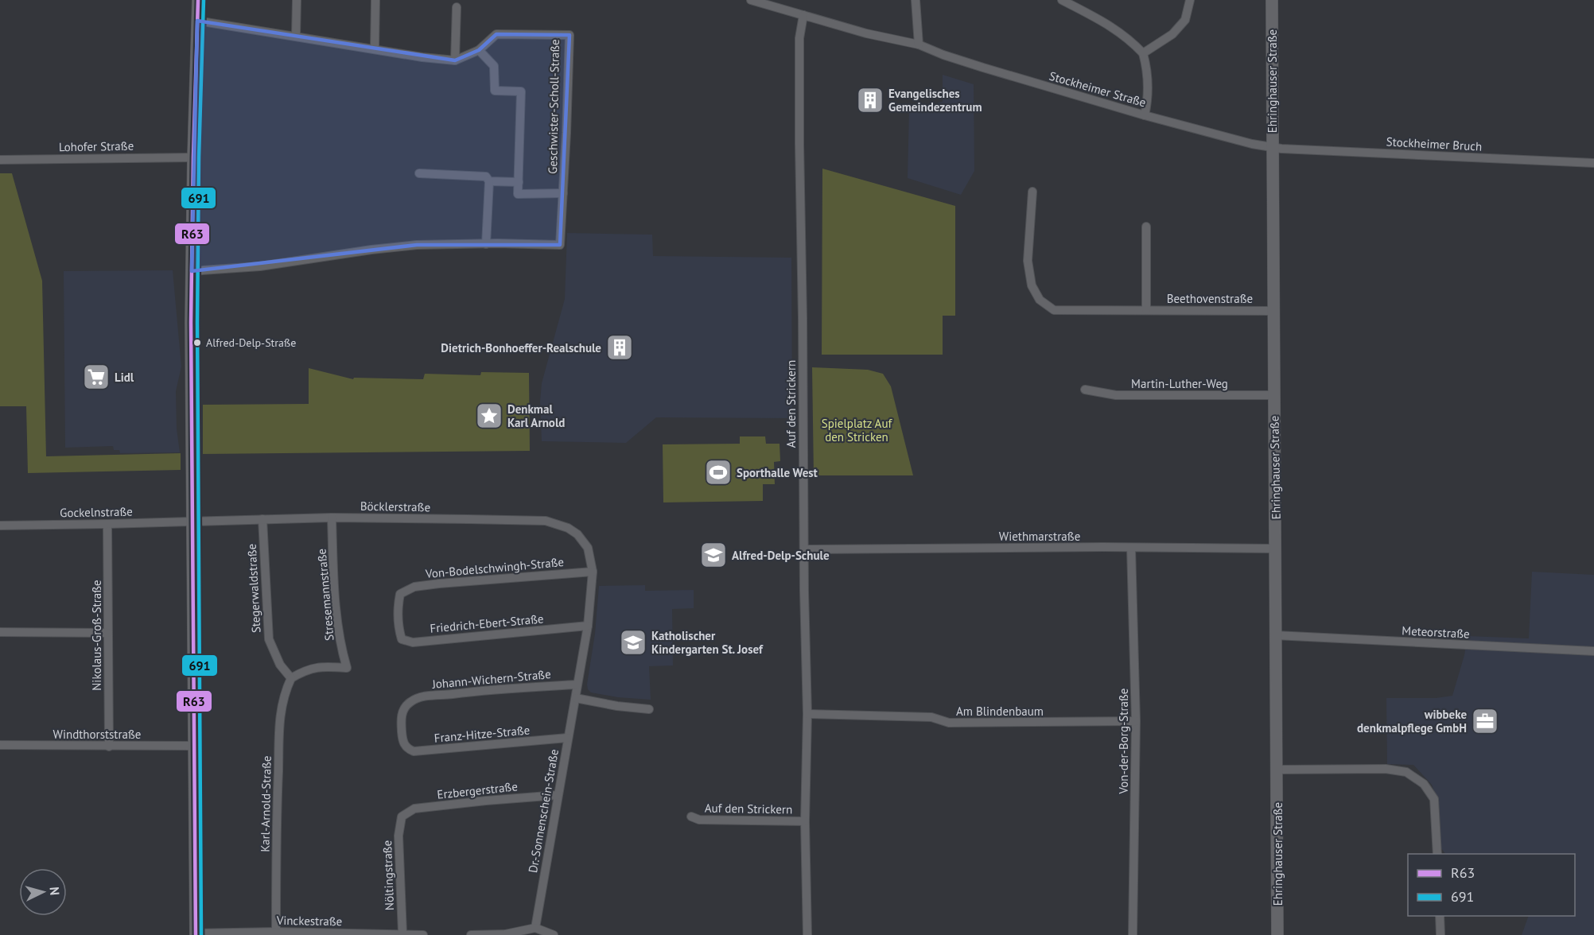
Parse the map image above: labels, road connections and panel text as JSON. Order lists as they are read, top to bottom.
{
  "streets": {
    "street": [
      "Ehringhauser Straße",
      "Stockheimer Straße",
      "Geschwister-Scholl-Straße",
      "Stockheimer Bruch",
      "Lohofer Straße",
      "Beethovenstraße",
      "Martin-Luther-Weg",
      "Auf den Strickern",
      "Böcklerstraße",
      "Gockelnstraße",
      "Wiethmarstraße",
      "Von-Bodelschwingh-Straße",
      "Stegerwaldstraße",
      "Stresemannstraße",
      "Friedrich-Ebert-Straße",
      "Meteorstraße",
      "Nikolaus-Groß-Straße",
      "Johann-Wichern-Straße",
      "Am Blindenbaum",
      "Windthorststraße",
      "Franz-Hitze-Straße",
      "Von-der-Borg-Straße",
      "Erzbergerstraße",
      "Karl-Arnold-Straße",
      "Dr.-Sonnenschein-Straße",
      "Nöltingstraße",
      "Vinckestraße"
    ]
  },
  "crossings": [
    ["Ehringhauser Straße", "Stockheimer Straße"],
    ["Ehringhauser Straße", "Stockheimer Bruch"],
    ["Ehringhauser Straße", "Beethovenstraße"],
    ["Ehringhauser Straße", "Martin-Luther-Weg"],
    ["Ehringhauser Straße", "Wiethmarstraße"],
    ["Ehringhauser Straße", "Meteorstraße"],
    ["Stockheimer Straße", "Stockheimer Bruch"],
    ["Stockheimer Straße", "Auf den Strickern"],
    ["Auf den Strickern", "Wiethmarstraße"],
    ["Auf den Strickern", "Am Blindenbaum"],
    ["Böcklerstraße", "Gockelnstraße"],
    ["Böcklerstraße", "Stegerwaldstraße"],
    ["Böcklerstraße", "Stresemannstraße"],
    ["Böcklerstraße", "Dr.-Sonnenschein-Straße"],
    ["Gockelnstraße", "Nikolaus-Groß-Straße"],
    ["Wiethmarstraße", "Von-der-Borg-Straße"],
    ["Von-Bodelschwingh-Straße", "Friedrich-Ebert-Straße"],
    ["Von-Bodelschwingh-Straße", "Dr.-Sonnenschein-Straße"],
    ["Stegerwaldstraße", "Stresemannstraße"],
    ["Stegerwaldstraße", "Karl-Arnold-Straße"],
    ["Stresemannstraße", "Karl-Arnold-Straße"],
    ["Friedrich-Ebert-Straße", "Dr.-Sonnenschein-Straße"],
    ["Nikolaus-Groß-Straße", "Windthorststraße"],
    ["Johann-Wichern-Straße", "Franz-Hitze-Straße"],
    ["Johann-Wichern-Straße", "Dr.-Sonnenschein-Straße"],
    ["Am Blindenbaum", "Von-der-Borg-Straße"],
    ["Franz-Hitze-Straße", "Dr.-Sonnenschein-Straße"],
    ["Erzbergerstraße", "Dr.-Sonnenschein-Straße"],
    ["Erzbergerstraße", "Nöltingstraße"],
    ["Karl-Arnold-Straße", "Vinckestraße"],
    ["Nöltingstraße", "Vinckestraße"]
  ],
  "parks": ["Spielplatz Auf den Stricken"],
  "places": {
    "building": ["Evangelisches Gemeindezentrum", "Dietrich-Bonhoeffer-Realschule"],
    "other": ["Alfred-Delp-Straße"],
    "supermarket": ["Lidl"],
    "place": ["Denkmal Karl Arnold"],
    "sports": ["Sporthalle West"],
    "school or university": ["Alfred-Delp-Schule", "Katholischer Kindergarten St. Josef"],
    "office": ["wibbeke denkmalpflege GmbH"]
  },
  "lines": ["transit line R63", "transit line 691"],
  "legend": ["R63", "691"],
  "north": "right"
}
